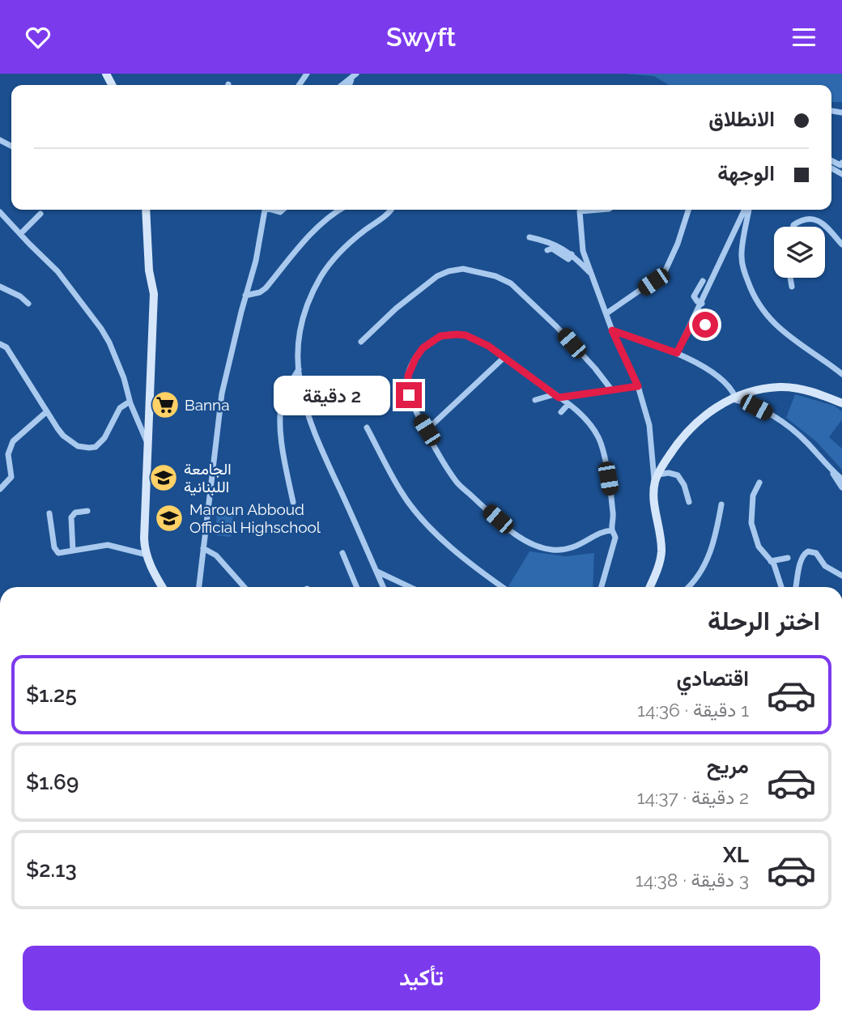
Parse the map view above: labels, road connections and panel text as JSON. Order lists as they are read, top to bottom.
{
  "places": {
    "supermarket": ["Banna"],
    "school or university": ["الجامعة اللبنانية", "Maroun Abboud Official Highschool"]
  },
  "page": {
    "header": "Swyft",
    "banner": ["الانطلاق", "الوجهة"],
    "bubble": "2 دقيقة",
    "heading": "اختر الرحلة",
    "list": [
      {
        "name": "اقتصادي",
        "note": "1 دقيقة · 14:36",
        "value": "$1.25"
      },
      {
        "name": "مريح",
        "note": "2 دقيقة · 14:37",
        "value": "$1.69"
      },
      {
        "name": "XL",
        "note": "3 دقيقة · 14:38",
        "value": "$2.13"
      }
    ],
    "buttons": "تأكيد"
  }
}
